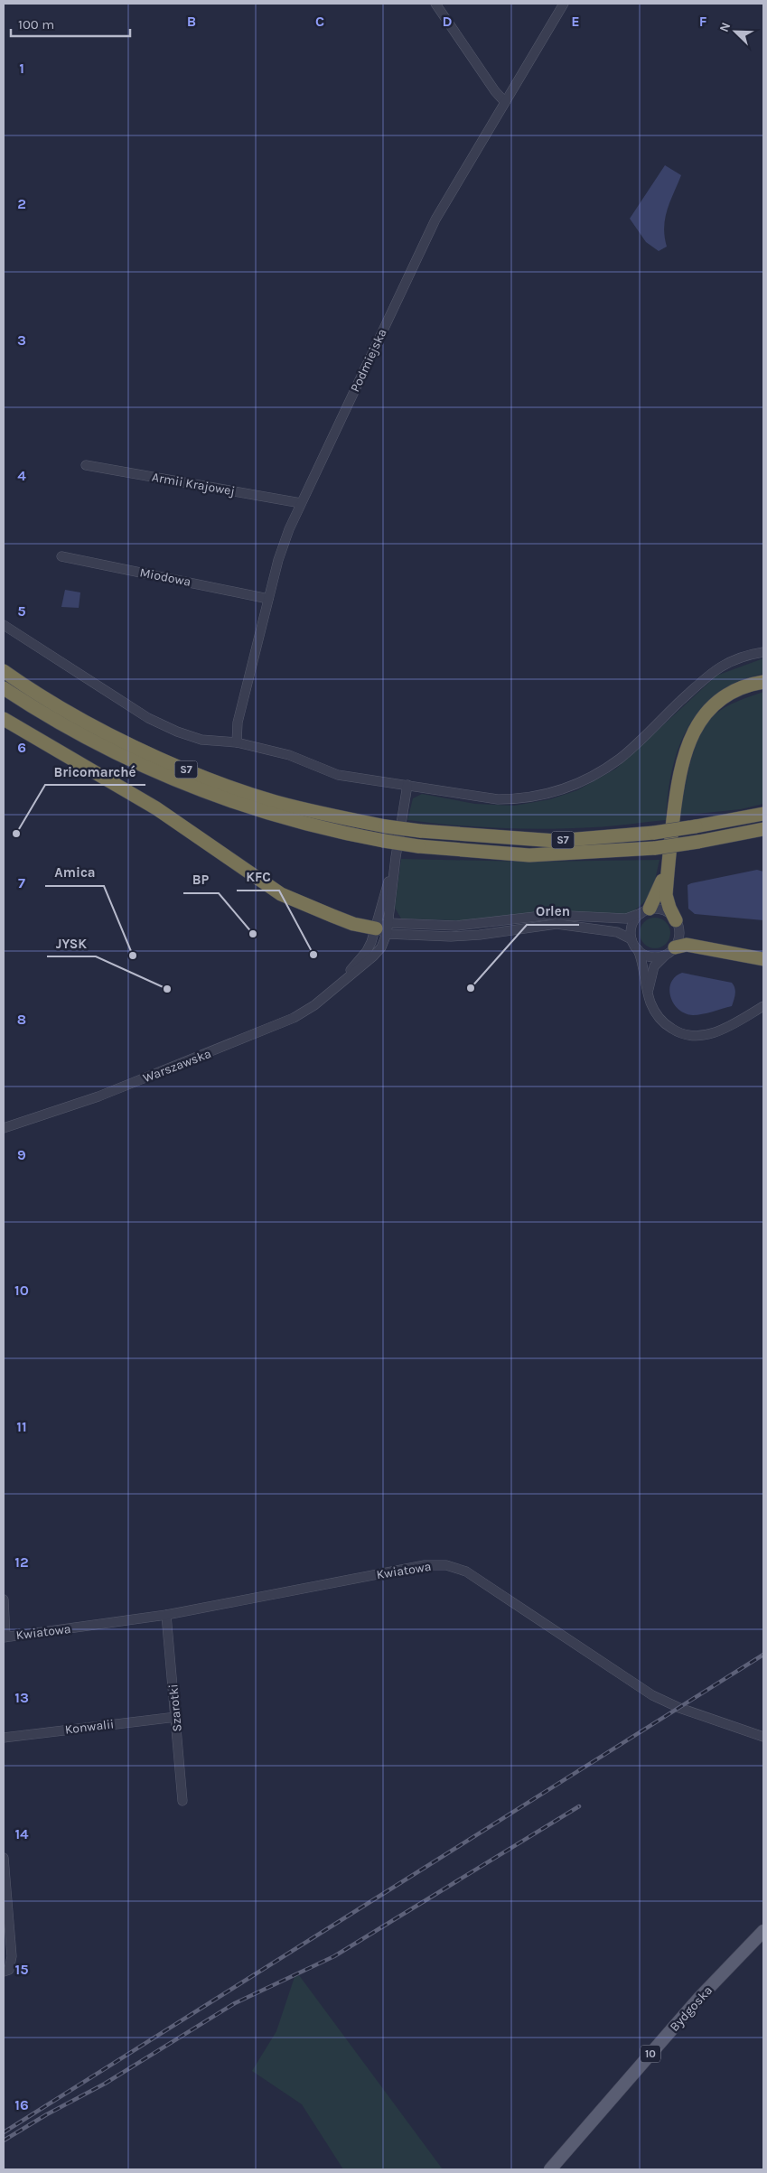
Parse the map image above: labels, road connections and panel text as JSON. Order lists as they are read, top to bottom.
{
  "streets": {
    "highway": ["S7"],
    "main road": ["Bydgoska", "10"],
    "street": [
      "Podmiejska",
      "Armii Krajowej",
      "Miodowa",
      "Warszawska",
      "Kwiatowa",
      "Szarotki",
      "Konwalii"
    ]
  },
  "crossings": [
    ["Podmiejska", "Armii Krajowej"],
    ["Podmiejska", "Miodowa"],
    ["Kwiatowa", "Szarotki"],
    ["Szarotki", "Konwalii"]
  ],
  "places": [
    "Bricomarché",
    "BP",
    "KFC",
    "Amica",
    "Orlen",
    "JYSK"
  ],
  "scale_bar": "100 m",
  "north": "top left",
  "grid": {
    "columns": [
      "B",
      "C",
      "D",
      "E",
      "F"
    ],
    "rows": [
      "1",
      "2",
      "3",
      "4",
      "5",
      "6",
      "7",
      "8",
      "9",
      "10",
      "11",
      "12",
      "13",
      "14",
      "15",
      "16"
    ]
  }
}
